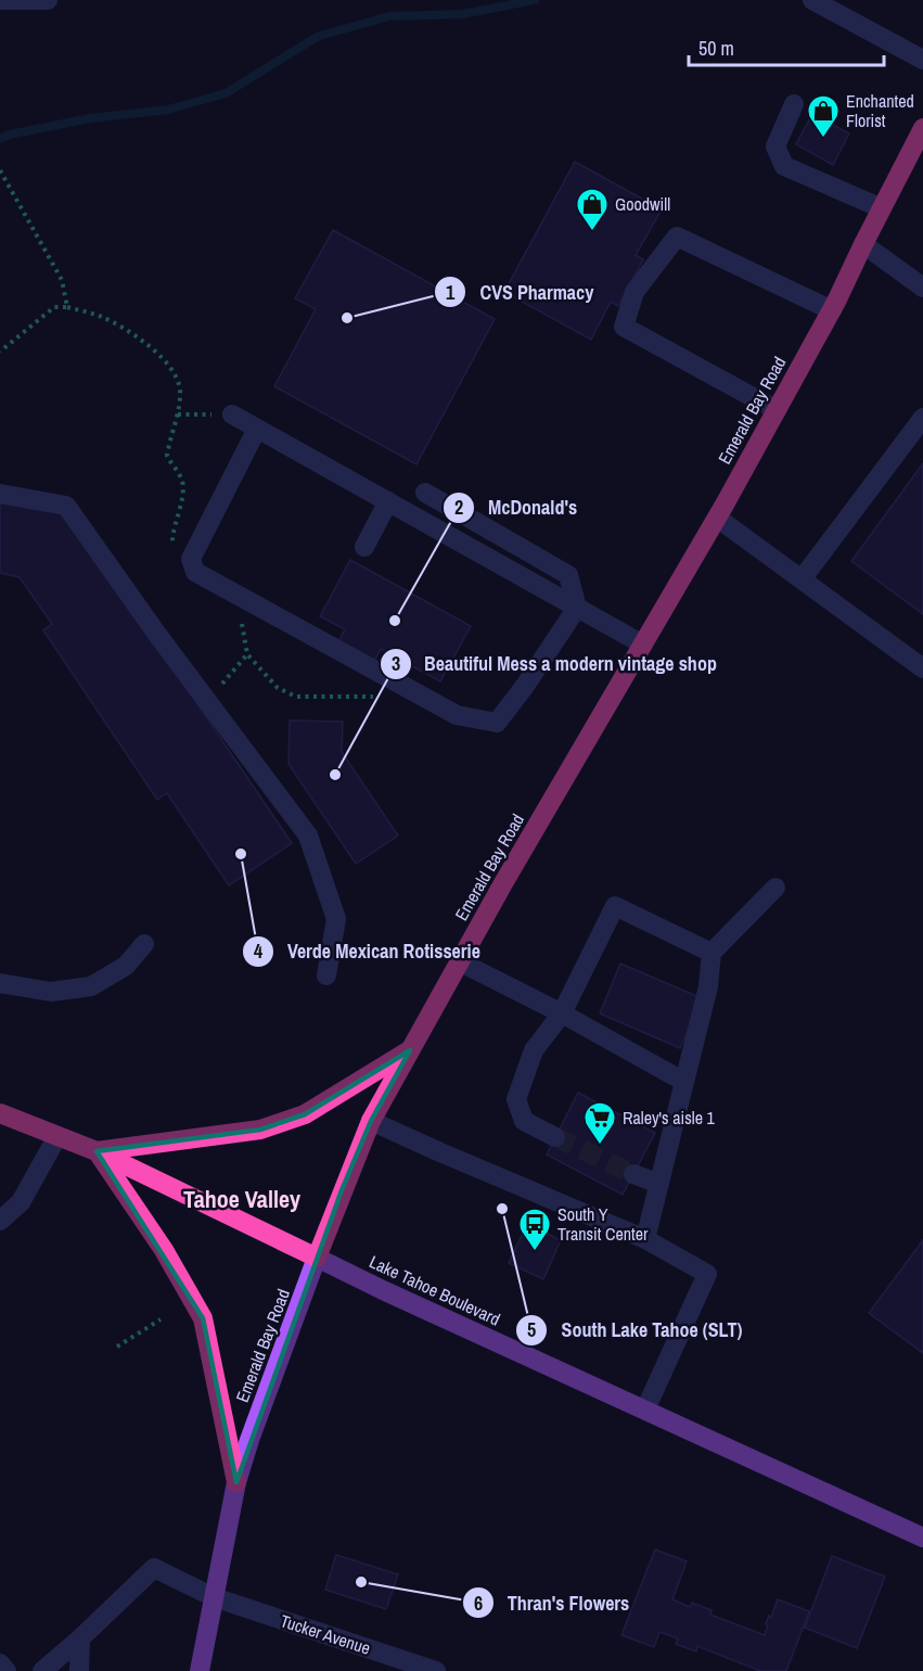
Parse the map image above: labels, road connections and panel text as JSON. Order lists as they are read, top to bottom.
{
  "streets": {
    "highway": ["Emerald Bay Road", "Lake Tahoe Boulevard"],
    "street": ["Tucker Avenue"]
  },
  "crossings": [
    ["Emerald Bay Road", "Lake Tahoe Boulevard"],
    ["Emerald Bay Road", "Tucker Avenue"]
  ],
  "districts": ["Tahoe Valley"],
  "places": {
    "shop": ["Enchanted Florist", "Goodwill"],
    "other": [
      "CVS Pharmacy",
      "McDonald's",
      "Beautiful Mess a modern vintage shop",
      "Verde Mexican Rotisserie",
      "South Lake Tahoe (SLT)",
      "Thran's Flowers"
    ],
    "supermarket": ["Raley's aisle 1"],
    "bus stop": ["South Y Transit Center"]
  },
  "scale_bar": "50 m"
}
